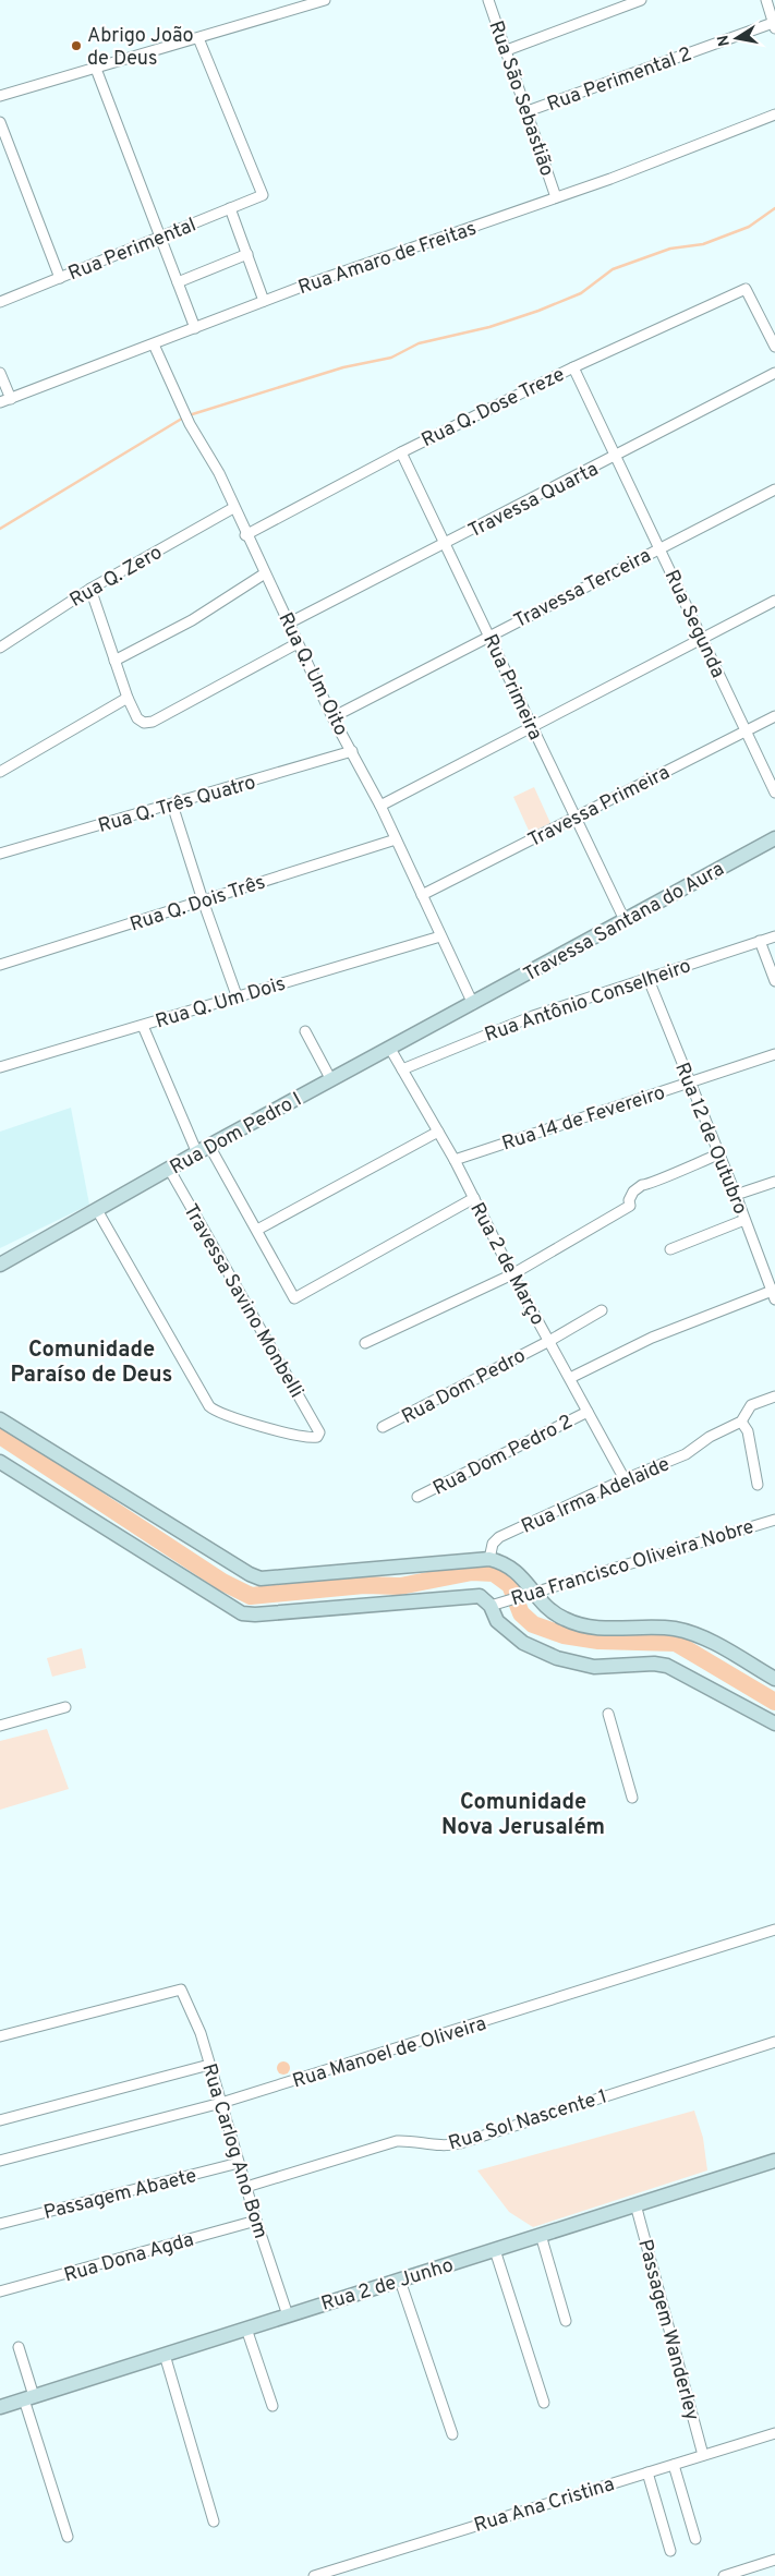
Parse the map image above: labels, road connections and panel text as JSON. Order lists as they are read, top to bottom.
{
  "streets": {
    "street": [
      "Rua Perimental 2",
      "Rua São Sebastião",
      "Rua Perimental",
      "Rua Amaro de Freitas",
      "Rua Q. Dose Treze",
      "Travessa Quarta",
      "Rua Q. Zero",
      "Travessa Terceira",
      "Rua Segunda",
      "Rua Q. Um Oito",
      "Rua Primeira",
      "Rua Q. Três Quatro",
      "Travessa Primeira",
      "Rua Q. Dois Três",
      "Travessa Santana do Aura",
      "Rua Antônio Conselheiro",
      "Rua Q. Um Dois",
      "Rua 14 de Fevereiro",
      "Rua Dom Pedro I",
      "Rua 12 de Outubro",
      "Rua 2 de Março",
      "Travessa Savino Monbelli",
      "Rua Dom Pedro",
      "Rua Dom Pedro 2",
      "Rua Irma Adelaide",
      "Rua Francisco Oliveira Nobre",
      "Rua Manoel de Oliveira",
      "Rua Sol Nascente 1",
      "Rua Carlog Ano Bom",
      "Passagem Abaete",
      "Rua Dona Agda",
      "Rua 2 de Junho",
      "Passagem Wanderley",
      "Rua Ana Cristina"
    ]
  },
  "crossings": [
    ["Rua Perimental 2", "Rua São Sebastião"],
    ["Rua São Sebastião", "Rua Amaro de Freitas"],
    ["Rua Amaro de Freitas", "Rua Q. Um Oito"],
    ["Rua Q. Dose Treze", "Rua Segunda"],
    ["Rua Q. Dose Treze", "Rua Q. Um Oito"],
    ["Rua Q. Dose Treze", "Rua Primeira"],
    ["Travessa Quarta", "Rua Segunda"],
    ["Travessa Quarta", "Rua Q. Um Oito"],
    ["Travessa Quarta", "Rua Primeira"],
    ["Rua Q. Zero", "Rua Q. Um Oito"],
    ["Travessa Terceira", "Rua Segunda"],
    ["Travessa Terceira", "Rua Q. Um Oito"],
    ["Travessa Terceira", "Rua Primeira"],
    ["Rua Segunda", "Travessa Primeira"],
    ["Rua Q. Um Oito", "Rua Q. Três Quatro"],
    ["Rua Q. Um Oito", "Travessa Primeira"],
    ["Rua Q. Um Oito", "Rua Q. Dois Três"],
    ["Rua Q. Um Oito", "Travessa Santana do Aura"],
    ["Rua Q. Um Oito", "Rua Q. Um Dois"],
    ["Rua Q. Um Oito", "Rua Dom Pedro I"],
    ["Rua Primeira", "Travessa Primeira"],
    ["Rua Primeira", "Travessa Santana do Aura"],
    ["Travessa Santana do Aura", "Rua Dom Pedro I"],
    ["Rua Antônio Conselheiro", "Rua 12 de Outubro"],
    ["Rua Antônio Conselheiro", "Rua 2 de Março"],
    ["Rua 14 de Fevereiro", "Rua 12 de Outubro"],
    ["Rua 14 de Fevereiro", "Rua 2 de Março"],
    ["Rua Dom Pedro I", "Rua 2 de Março"],
    ["Rua Dom Pedro I", "Travessa Savino Monbelli"],
    ["Rua 2 de Março", "Rua Dom Pedro"],
    ["Rua 2 de Março", "Rua Dom Pedro 2"],
    ["Rua 2 de Março", "Rua Irma Adelaide"],
    ["Rua Manoel de Oliveira", "Rua Carlog Ano Bom"],
    ["Rua Sol Nascente 1", "Rua Carlog Ano Bom"],
    ["Rua Carlog Ano Bom", "Passagem Abaete"],
    ["Rua Carlog Ano Bom", "Rua Dona Agda"],
    ["Rua Carlog Ano Bom", "Rua 2 de Junho"],
    ["Rua 2 de Junho", "Passagem Wanderley"],
    ["Passagem Wanderley", "Rua Ana Cristina"]
  ],
  "districts": ["Comunidade Paraíso de Deus", "Comunidade Nova Jerusalém"],
  "places": ["Abrigo João de Deus"],
  "north": "left"
}
